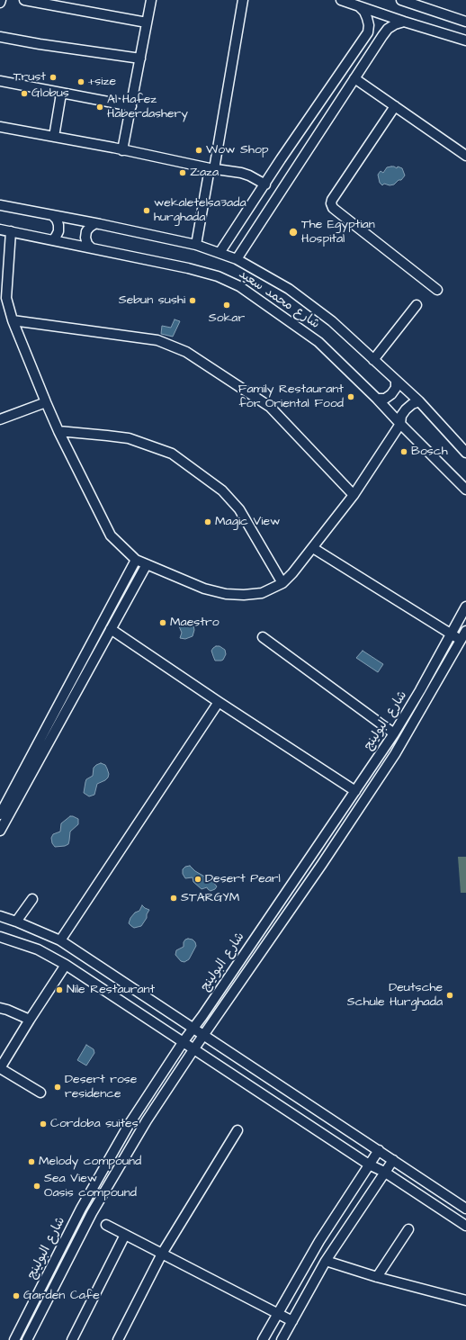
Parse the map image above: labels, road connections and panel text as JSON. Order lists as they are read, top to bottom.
{
  "streets": {
    "street": ["شارع محمد سعيد", "شارع البولينج"]
  },
  "places": [
    "Trust",
    "+size",
    "Globus",
    "Al Hafez Haberdashery",
    "Wow Shop",
    "Zaza",
    "wekaletelsa3ada hurghada",
    "The Egyptian Hospital",
    "Sebun sushi",
    "Sokar",
    "Family Restaurant for Oriental Food",
    "Bosch",
    "Magic View",
    "Maestro",
    "Desert Pearl",
    "STARGYM",
    "Nile Restaurant",
    "Deutsche Schule Hurghada",
    "Desert rose residence",
    "Cordoba suites",
    "Melody compound",
    "Sea View Oasis compound",
    "Garden Cafe"
  ]
}
